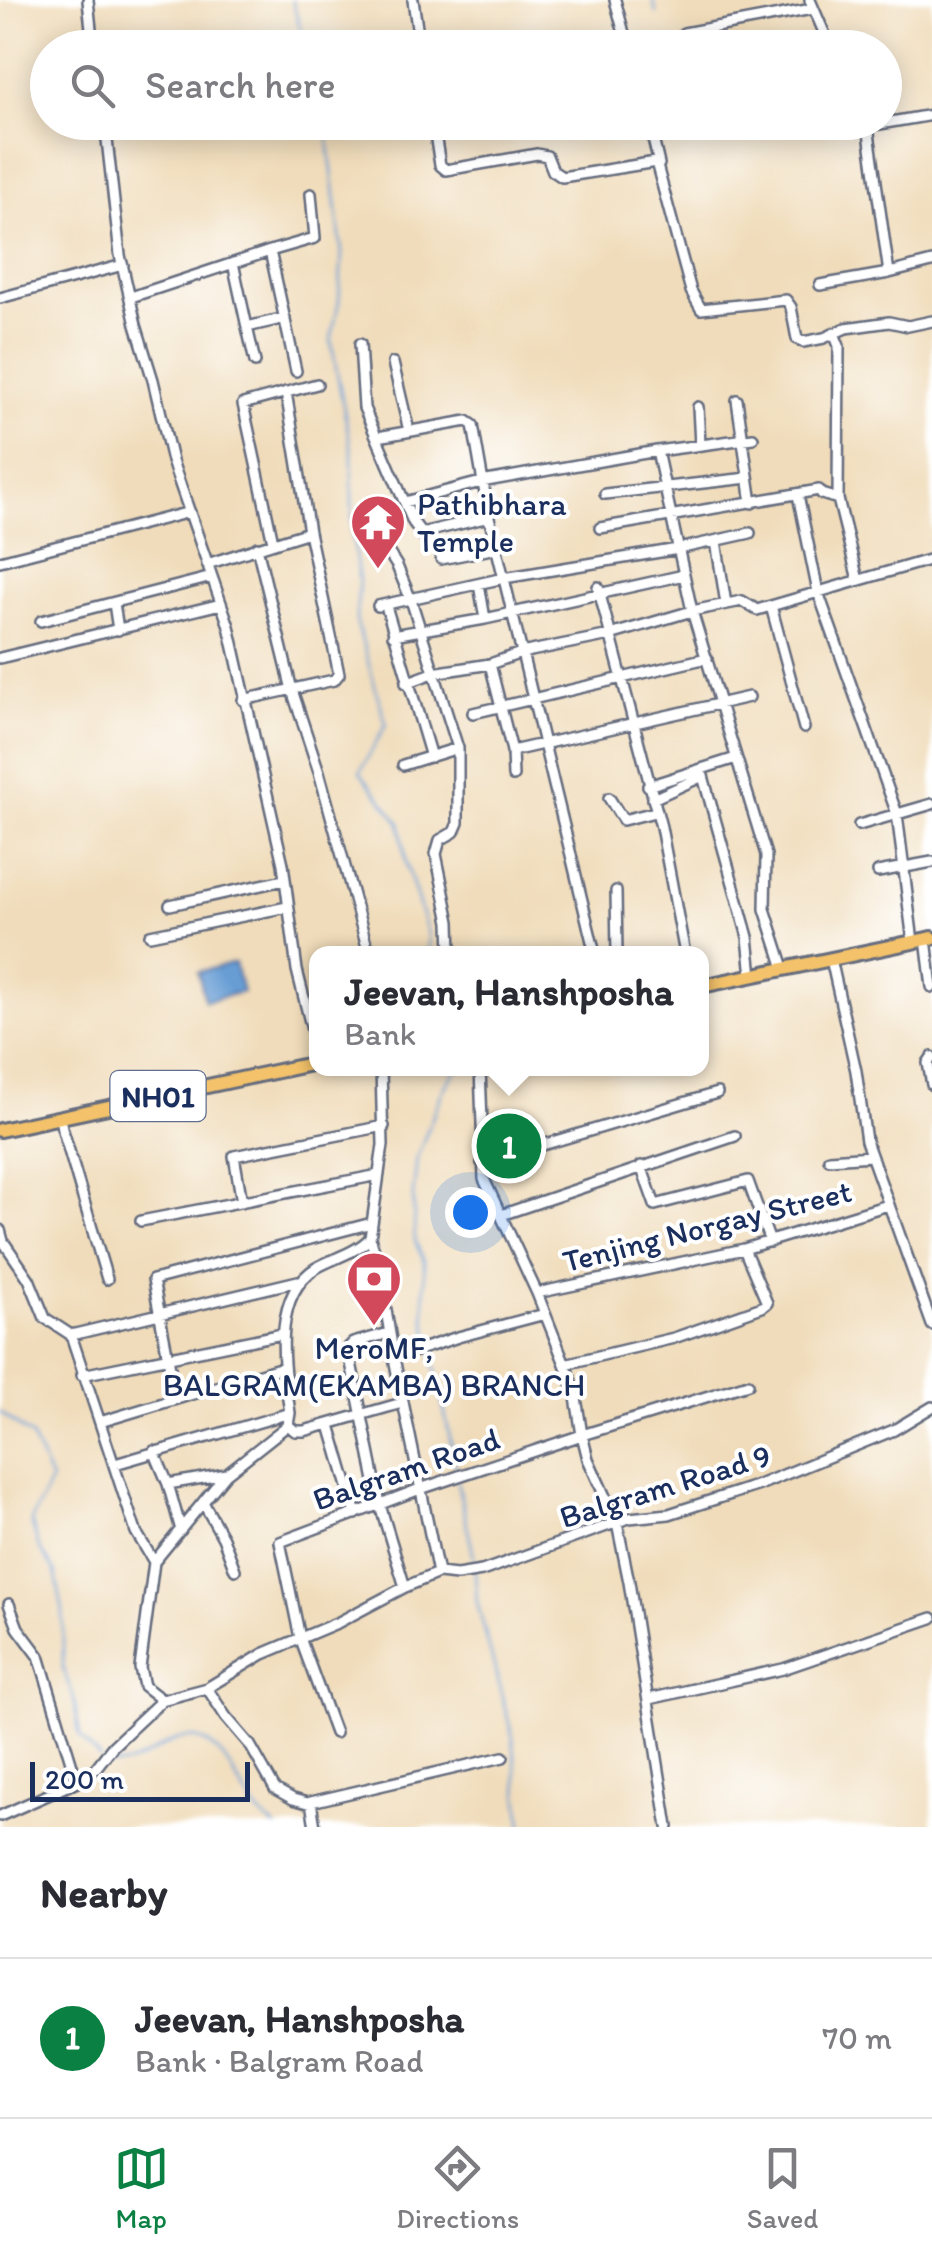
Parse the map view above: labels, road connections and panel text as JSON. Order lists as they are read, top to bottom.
{
  "streets": {
    "highway": ["NH01"],
    "street": ["Tenjing Norgay Street", "Balgram Road", "Balgram Road 9"]
  },
  "crossings": [
    ["Balgram Road", "Balgram Road 9"]
  ],
  "places": {
    "temple": ["Pathibhara Temple"],
    "bank": ["MeroMF, BALGRAM(EKAMBA) BRANCH"]
  },
  "scale_bar": "200 m",
  "page": {
    "search": "Search here",
    "popup": ["Jeevan, Hanshposha", "Bank"],
    "pins": "1",
    "scale": "200 m",
    "heading": "Nearby",
    "list": [
      {
        "mark": "1",
        "name": "Jeevan, Hanshposha",
        "note": "Bank · Balgram Road",
        "value": "70 m"
      }
    ],
    "nav": ["Map", "Directions", "Saved"]
  }
}
